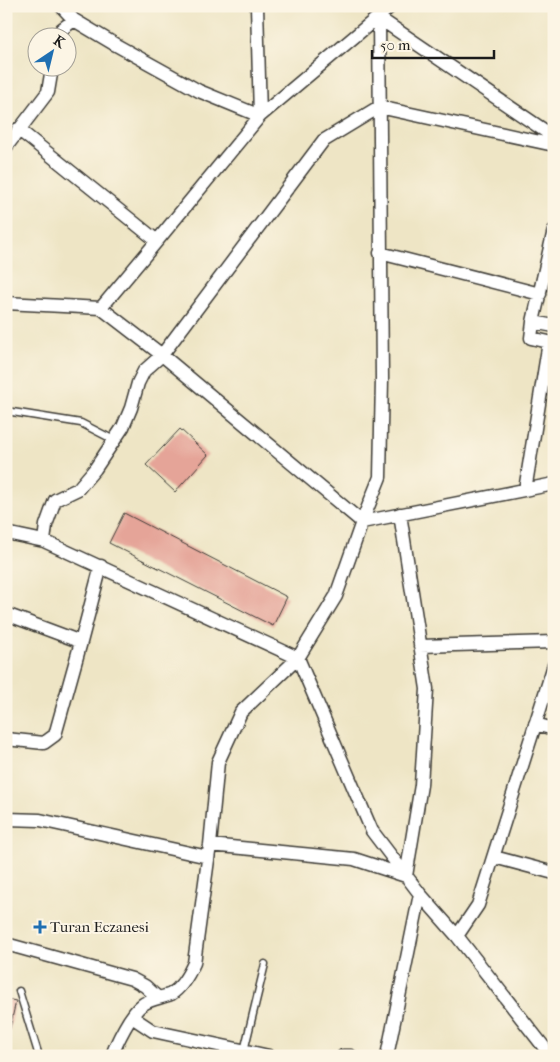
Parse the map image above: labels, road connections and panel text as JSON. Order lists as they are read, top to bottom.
{
  "places": {
    "health": ["Turan Eczanesi"]
  },
  "scale_bar": "50 m",
  "north": "top right"
}
